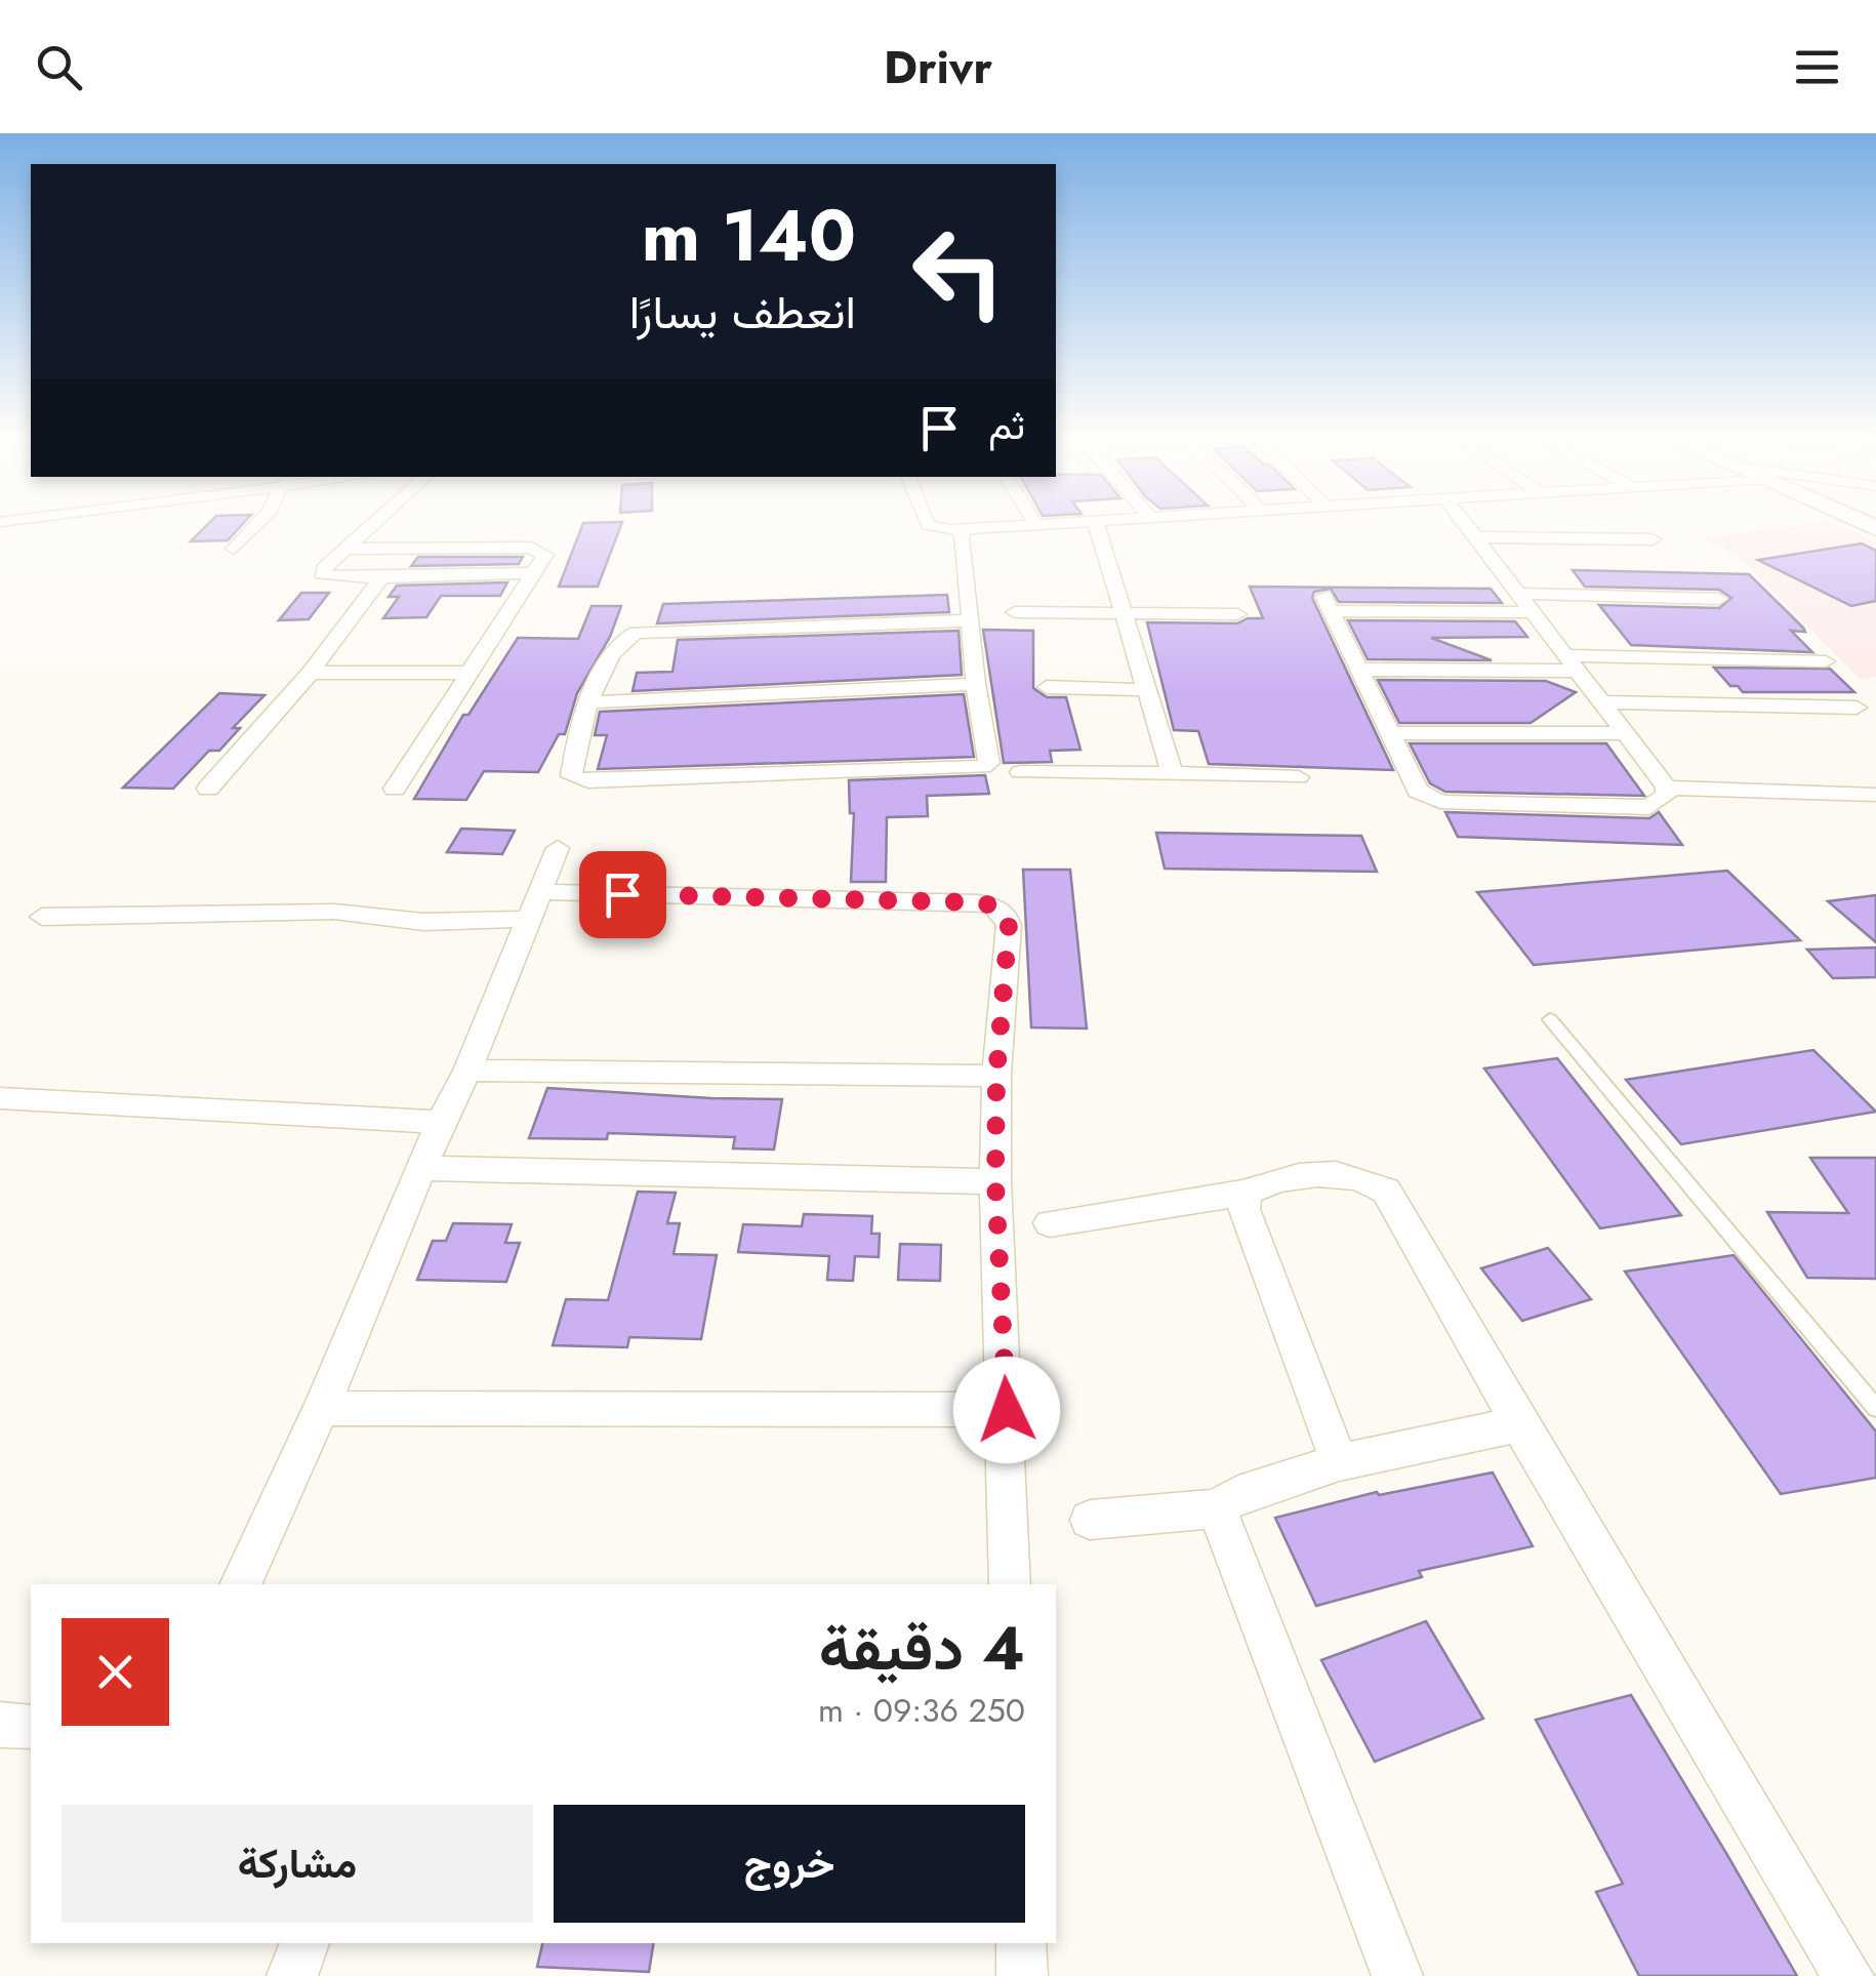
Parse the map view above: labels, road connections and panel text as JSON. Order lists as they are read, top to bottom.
{
  "page": {
    "header": "Drivr",
    "turn": ["140 m", "انعطف يسارًا"],
    "then": "ثم",
    "heading": ["4 دقيقة", "250 m · 09:36"],
    "buttons": ["خروج", "مشاركة"]
  }
}
